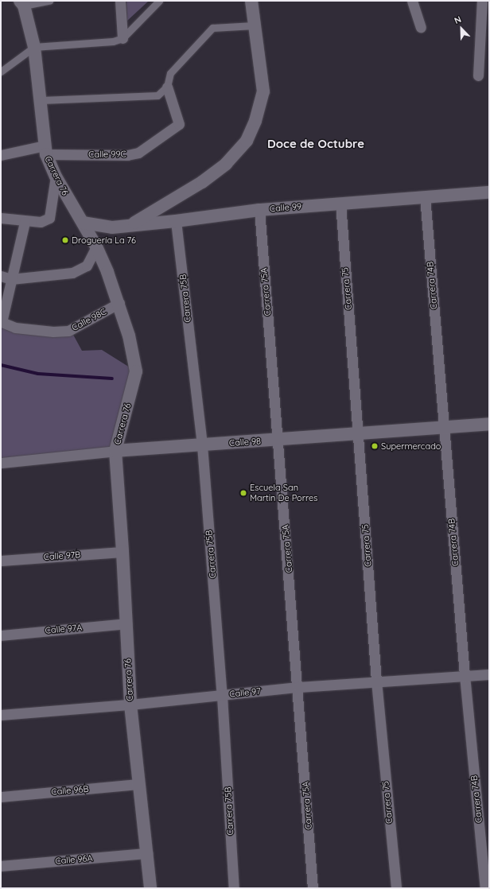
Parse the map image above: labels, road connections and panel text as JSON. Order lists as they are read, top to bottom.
{
  "streets": {
    "street": [
      "Calle 99C",
      "Carrera 76",
      "Calle 99",
      "Carrera 74B",
      "Carrera 75",
      "Carrera 75A",
      "Carrera 75B",
      "Calle 98C",
      "Calle 98",
      "Calle 97B",
      "Calle 97A",
      "Calle 97",
      "Calle 96B",
      "Calle 96A"
    ]
  },
  "crossings": [
    ["Calle 99C", "Carrera 76"],
    ["Carrera 76", "Calle 99"],
    ["Carrera 76", "Calle 98C"],
    ["Carrera 76", "Calle 98"],
    ["Carrera 76", "Calle 97B"],
    ["Carrera 76", "Calle 97A"],
    ["Carrera 76", "Calle 97"],
    ["Carrera 76", "Calle 96B"],
    ["Carrera 76", "Calle 96A"],
    ["Calle 99", "Carrera 74B"],
    ["Calle 99", "Carrera 75"],
    ["Calle 99", "Carrera 75A"],
    ["Calle 99", "Carrera 75B"],
    ["Carrera 74B", "Calle 98"],
    ["Carrera 74B", "Calle 97"],
    ["Carrera 75", "Calle 98"],
    ["Carrera 75", "Calle 97"],
    ["Carrera 75A", "Calle 98"],
    ["Carrera 75A", "Calle 97"],
    ["Carrera 75B", "Calle 98"],
    ["Carrera 75B", "Calle 97"]
  ],
  "districts": ["Doce de Octubre"],
  "places": ["Droguería La 76", "Supermercado", "Escuela San Martin De Porres"],
  "north": "top left"
}
